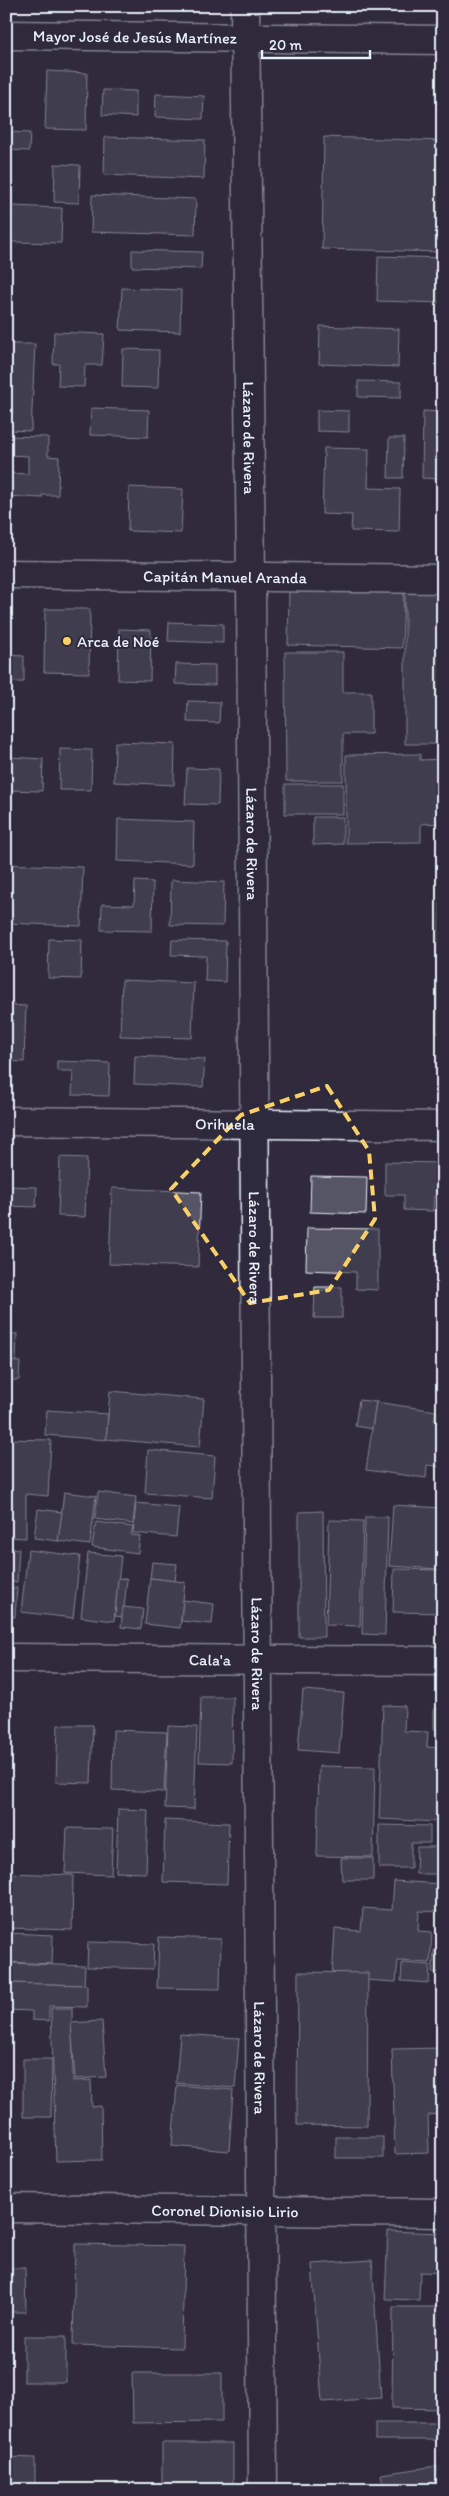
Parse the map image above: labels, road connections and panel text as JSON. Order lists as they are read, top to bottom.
{
  "streets": {
    "street": [
      "Mayor José de Jesús Martínez",
      "Lázaro de Rivera",
      "Capitán Manuel Aranda",
      "Orihuela",
      "Cala'a",
      "Coronel Dionisio Lirio"
    ]
  },
  "crossings": [
    ["Mayor José de Jesús Martínez", "Lázaro de Rivera"],
    ["Lázaro de Rivera", "Capitán Manuel Aranda"],
    ["Lázaro de Rivera", "Orihuela"],
    ["Lázaro de Rivera", "Cala'a"],
    ["Lázaro de Rivera", "Coronel Dionisio Lirio"]
  ],
  "places": ["Arca de Noé"],
  "scale_bar": "20 m"
}
